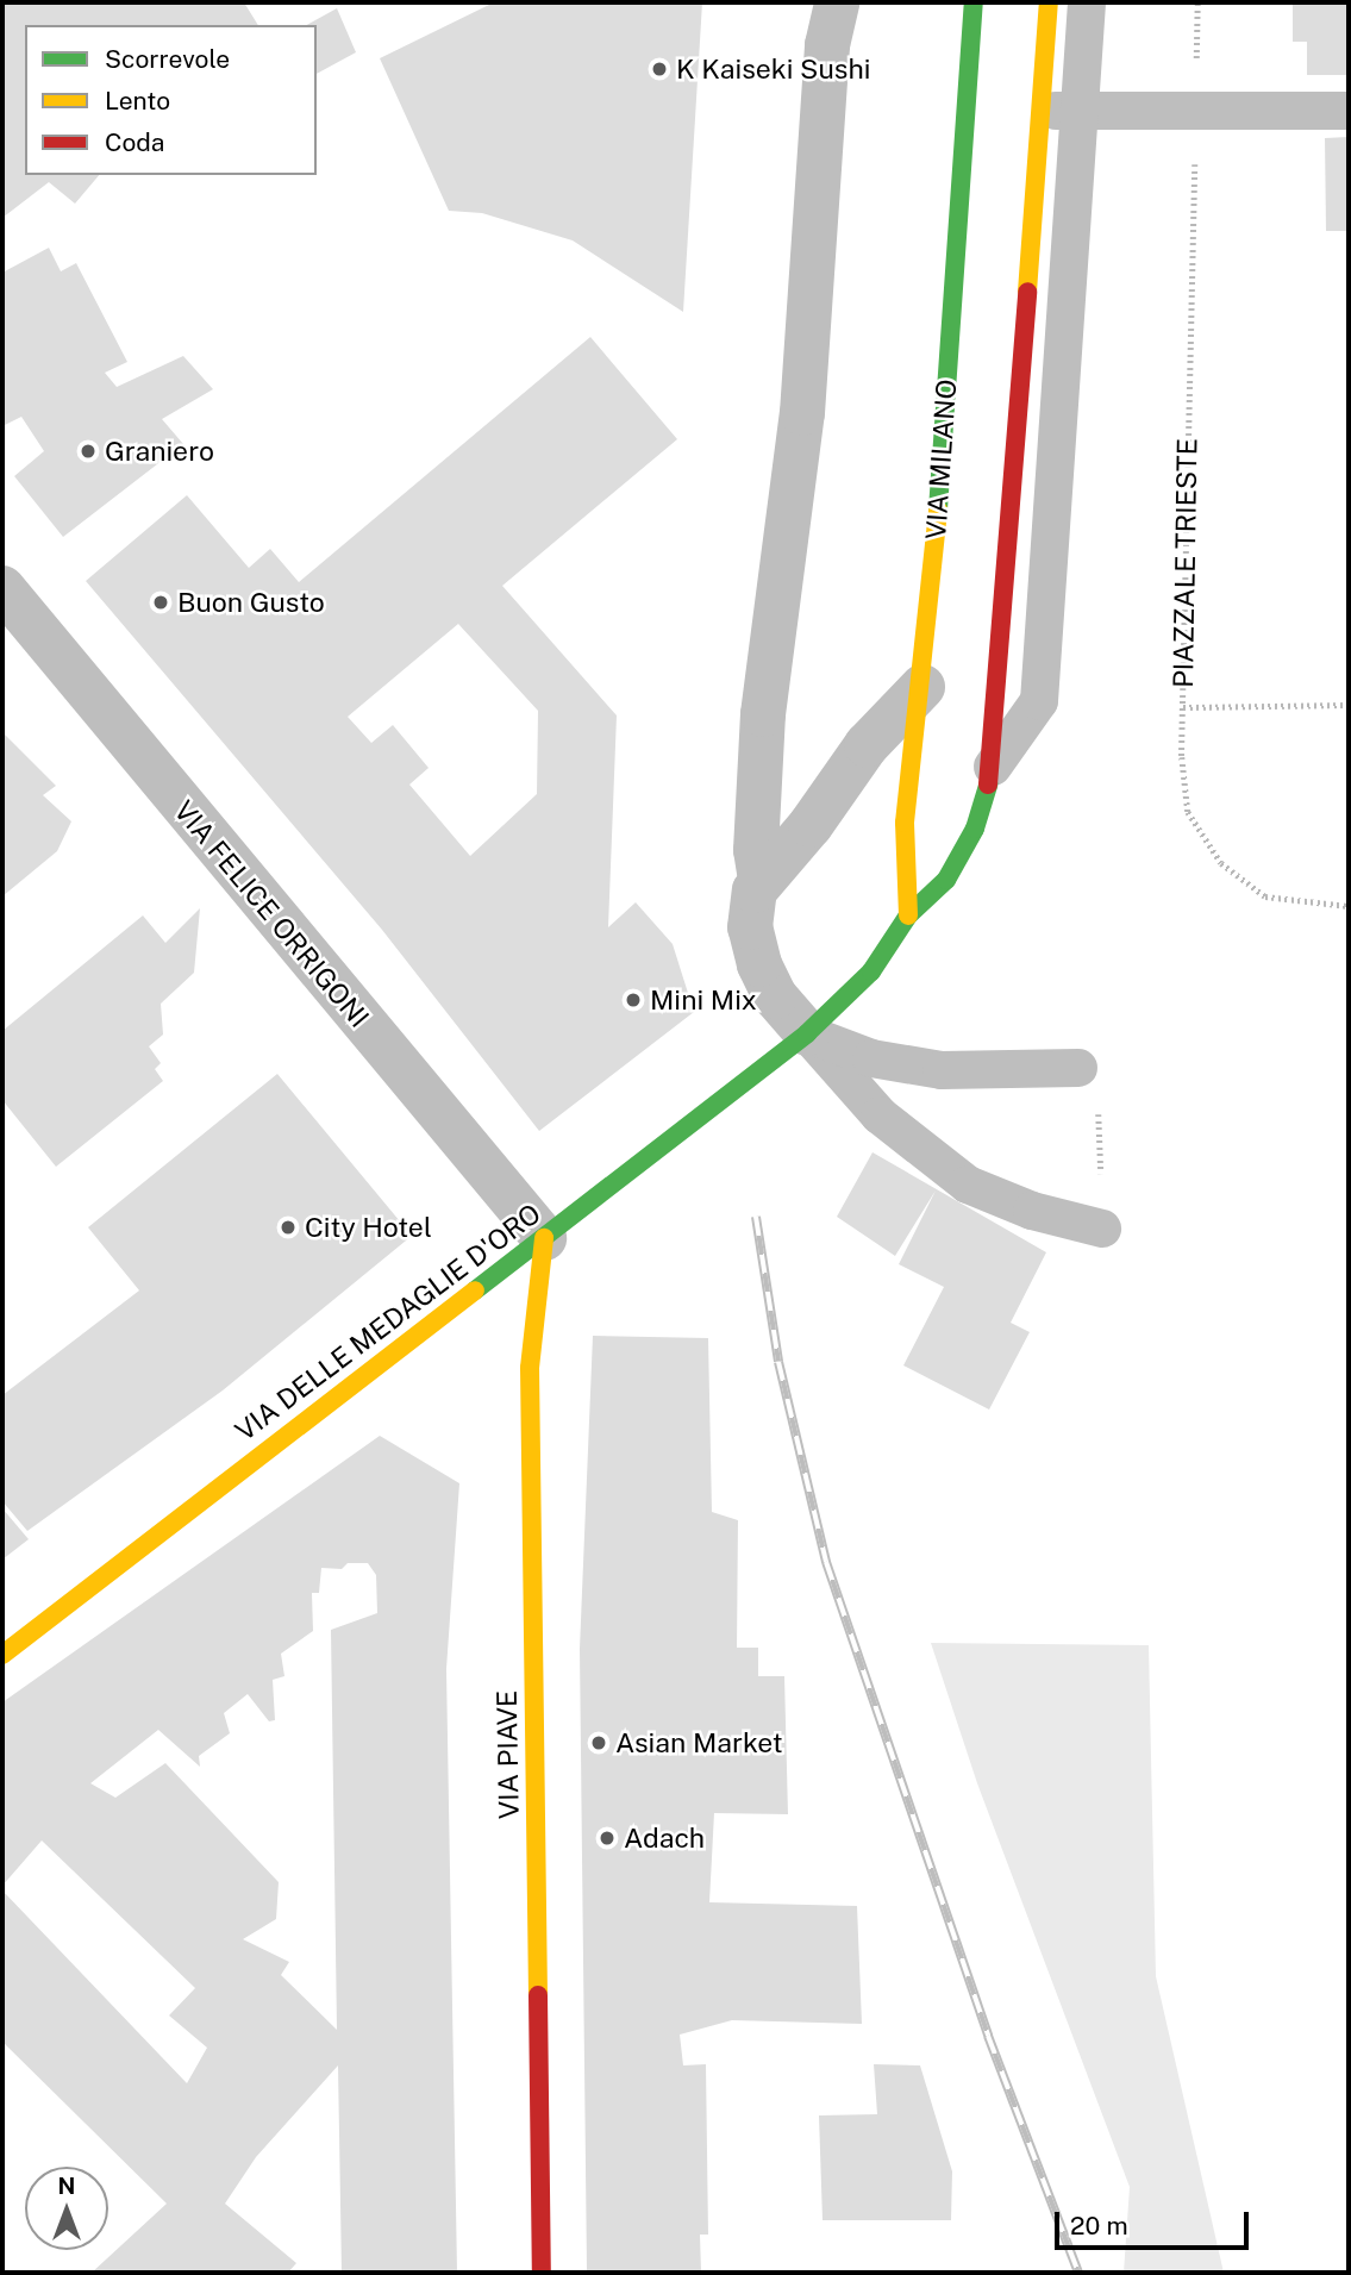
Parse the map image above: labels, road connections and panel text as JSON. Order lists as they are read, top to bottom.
{
  "streets": {
    "main road": ["VIA MILANO", "VIA DELLE MEDAGLIE D'ORO", "VIA PIAVE"],
    "street": ["VIA FELICE ORRIGONI"],
    "path": ["PIAZZALE TRIESTE"]
  },
  "crossings": [
    ["VIA FELICE ORRIGONI", "VIA DELLE MEDAGLIE D'ORO"],
    ["VIA FELICE ORRIGONI", "VIA PIAVE"],
    ["VIA DELLE MEDAGLIE D'ORO", "VIA PIAVE"]
  ],
  "places": [
    "K Kaiseki Sushi",
    "Graniero",
    "Buon Gusto",
    "Mini Mix",
    "City Hotel",
    "Asian Market",
    "Adach"
  ],
  "legend": ["Scorrevole", "Lento", "Coda"],
  "scale_bar": "20 m",
  "north": "top"
}
